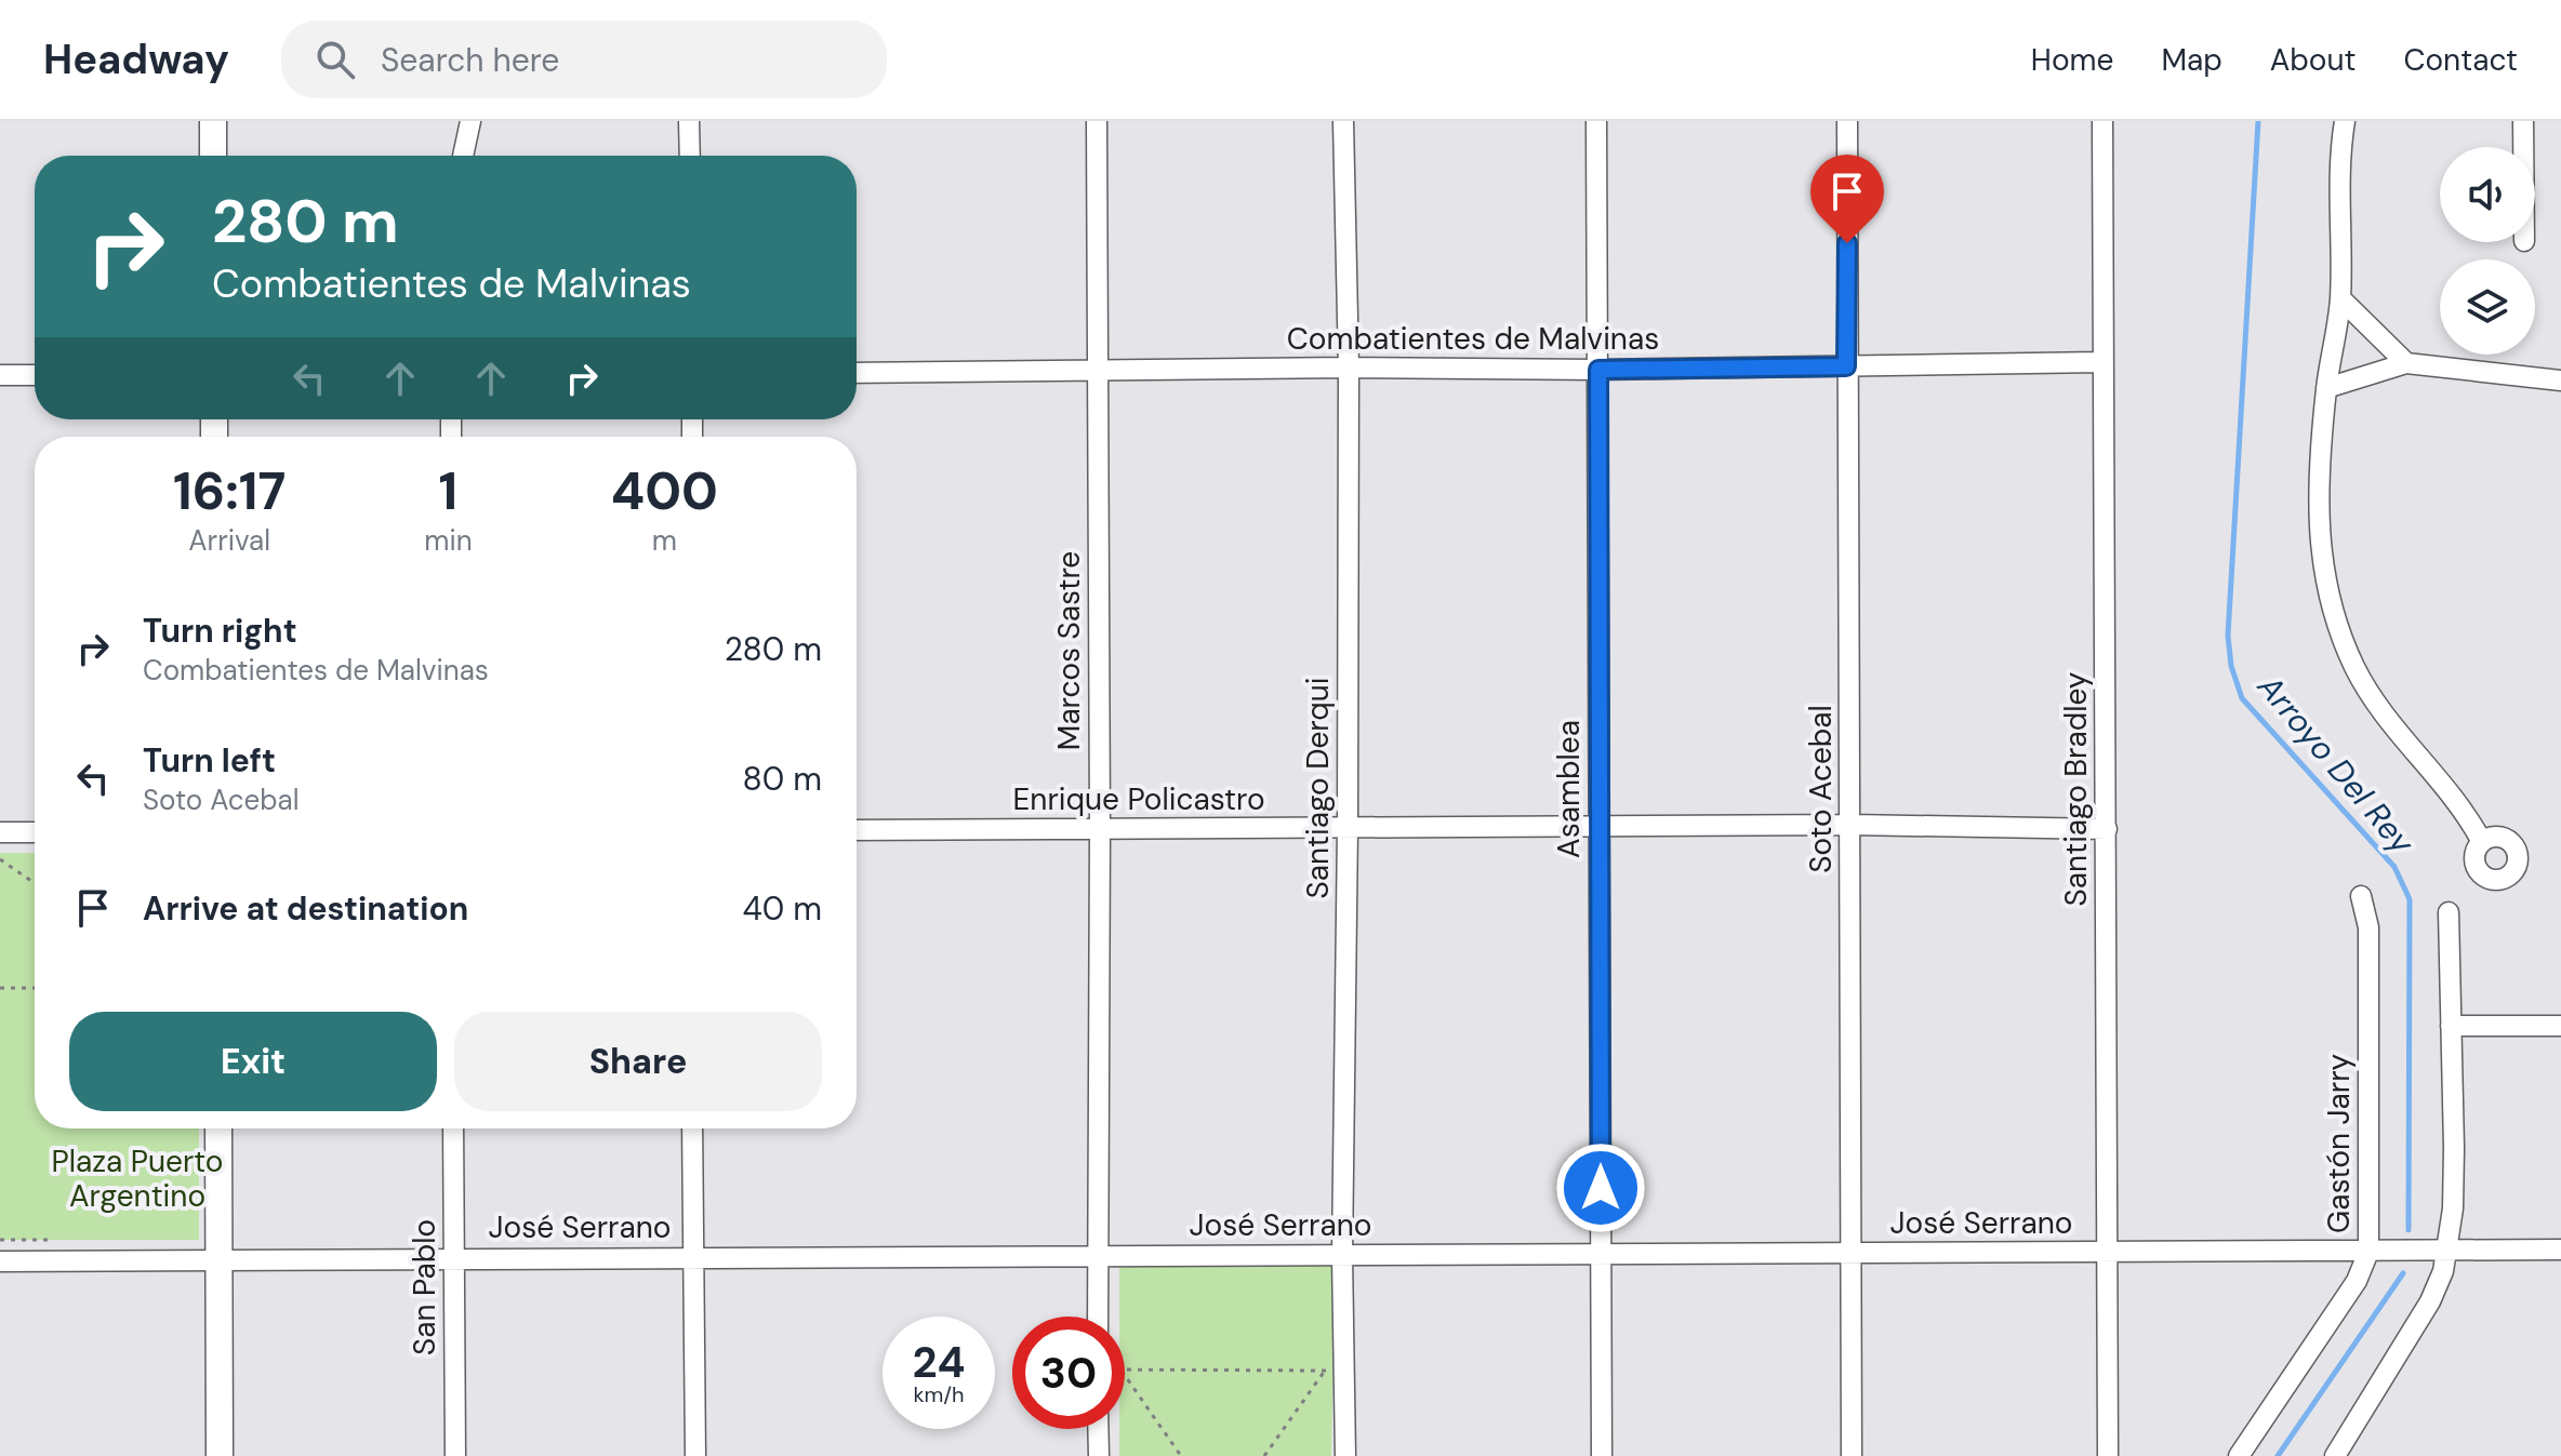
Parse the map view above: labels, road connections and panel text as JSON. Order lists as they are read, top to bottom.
{
  "streets": {
    "street": [
      "Combatientes de Malvinas",
      "Marcos Sastre",
      "Santiago Derqui",
      "Asamblea",
      "Soto Acebal",
      "Santiago Bradley",
      "Enrique Policastro",
      "Gastón Jarry",
      "José Serrano",
      "San Pablo"
    ]
  },
  "crossings": [
    ["Combatientes de Malvinas", "Marcos Sastre"],
    ["Combatientes de Malvinas", "Santiago Derqui"],
    ["Combatientes de Malvinas", "Asamblea"],
    ["Combatientes de Malvinas", "Soto Acebal"],
    ["Combatientes de Malvinas", "Santiago Bradley"],
    ["Marcos Sastre", "Enrique Policastro"],
    ["Marcos Sastre", "José Serrano"],
    ["Santiago Derqui", "Enrique Policastro"],
    ["Santiago Derqui", "José Serrano"],
    ["Asamblea", "Enrique Policastro"],
    ["Asamblea", "José Serrano"],
    ["Soto Acebal", "Enrique Policastro"],
    ["Soto Acebal", "José Serrano"],
    ["Santiago Bradley", "Enrique Policastro"],
    ["Santiago Bradley", "José Serrano"],
    ["Gastón Jarry", "José Serrano"],
    ["José Serrano", "San Pablo"]
  ],
  "water": ["Arroyo Del Rey"],
  "parks": ["Plaza Puerto Argentino"],
  "page": {
    "header": "Headway",
    "search": "Search here",
    "nav": [
      "Home",
      "Map",
      "About",
      "Contact"
    ],
    "turn": ["280 m", "Combatientes de Malvinas"],
    "eta": [
      "16:17",
      "Arrival",
      "1",
      "min",
      "400",
      "m"
    ],
    "list": [
      {
        "name": "Turn right",
        "note": "Combatientes de Malvinas",
        "value": "280 m"
      },
      {
        "name": "Turn left",
        "note": "Soto Acebal",
        "value": "80 m"
      },
      {
        "name": "Arrive at destination",
        "value": "40 m"
      }
    ],
    "buttons": ["Exit", "Share"],
    "speed": "24 km/h",
    "limit": "30"
  }
}
